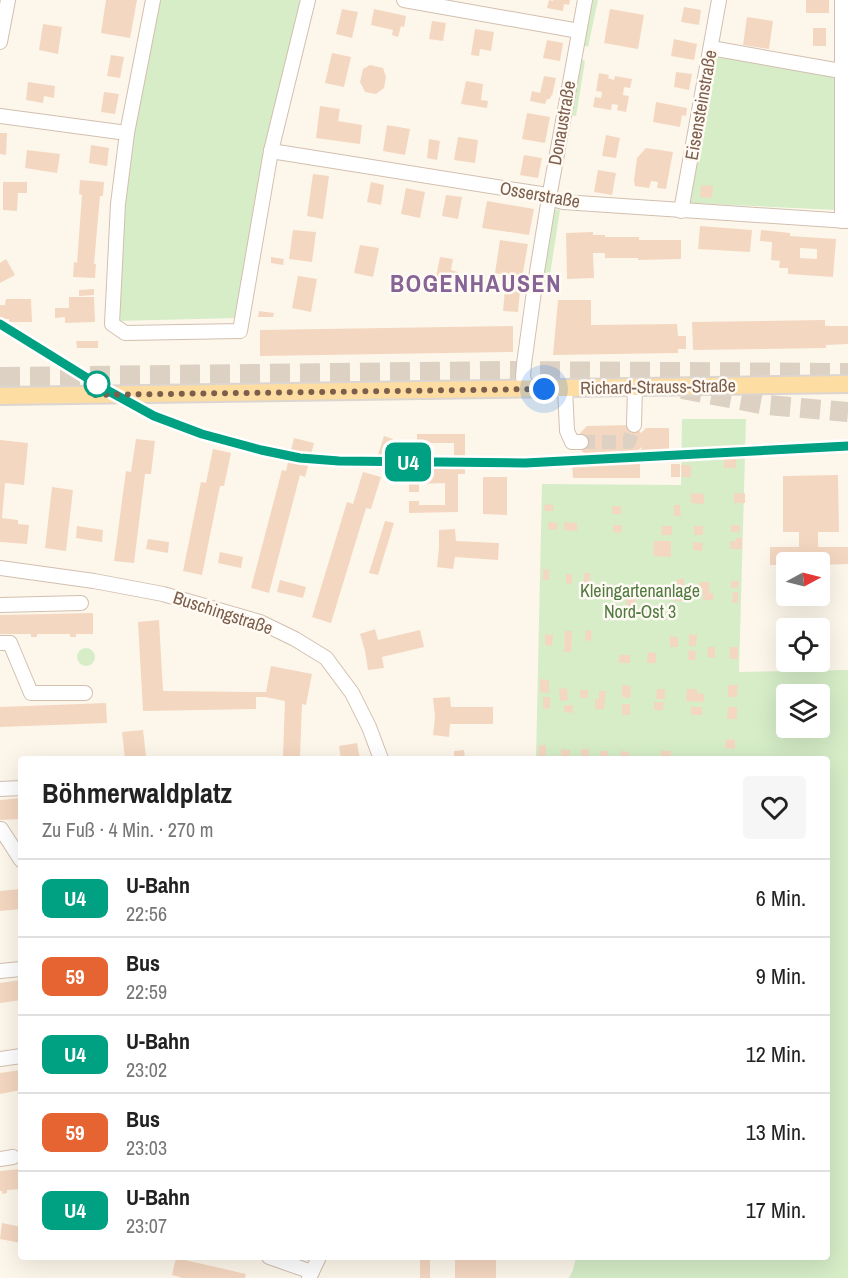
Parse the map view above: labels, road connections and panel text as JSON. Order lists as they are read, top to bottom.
{
  "streets": {
    "main road": ["Richard-Strauss-Straße"],
    "street": [
      "Eisensteinstraße",
      "Donaustraße",
      "Osserstraße",
      "Buschingstraße"
    ]
  },
  "crossings": [
    ["Eisensteinstraße", "Osserstraße"],
    ["Donaustraße", "Osserstraße"],
    ["Donaustraße", "Richard-Strauss-Straße"]
  ],
  "districts": ["BOGENHAUSEN"],
  "parks": ["Kleingartenanlage Nord-Ost 3"],
  "lines": ["metro line U4"],
  "north": "right",
  "page": {
    "on_map": "U4",
    "heading": ["Böhmerwaldplatz", "Zu Fuß · 4 Min. · 270 m"],
    "list": [
      {
        "mark": "U4",
        "name": "U-Bahn",
        "note": "22:56",
        "value": "6 Min."
      },
      {
        "mark": "59",
        "name": "Bus",
        "note": "22:59",
        "value": "9 Min."
      },
      {
        "mark": "U4",
        "name": "U-Bahn",
        "note": "23:02",
        "value": "12 Min."
      },
      {
        "mark": "59",
        "name": "Bus",
        "note": "23:03",
        "value": "13 Min."
      },
      {
        "mark": "U4",
        "name": "U-Bahn",
        "note": "23:07",
        "value": "17 Min."
      }
    ]
  }
}
